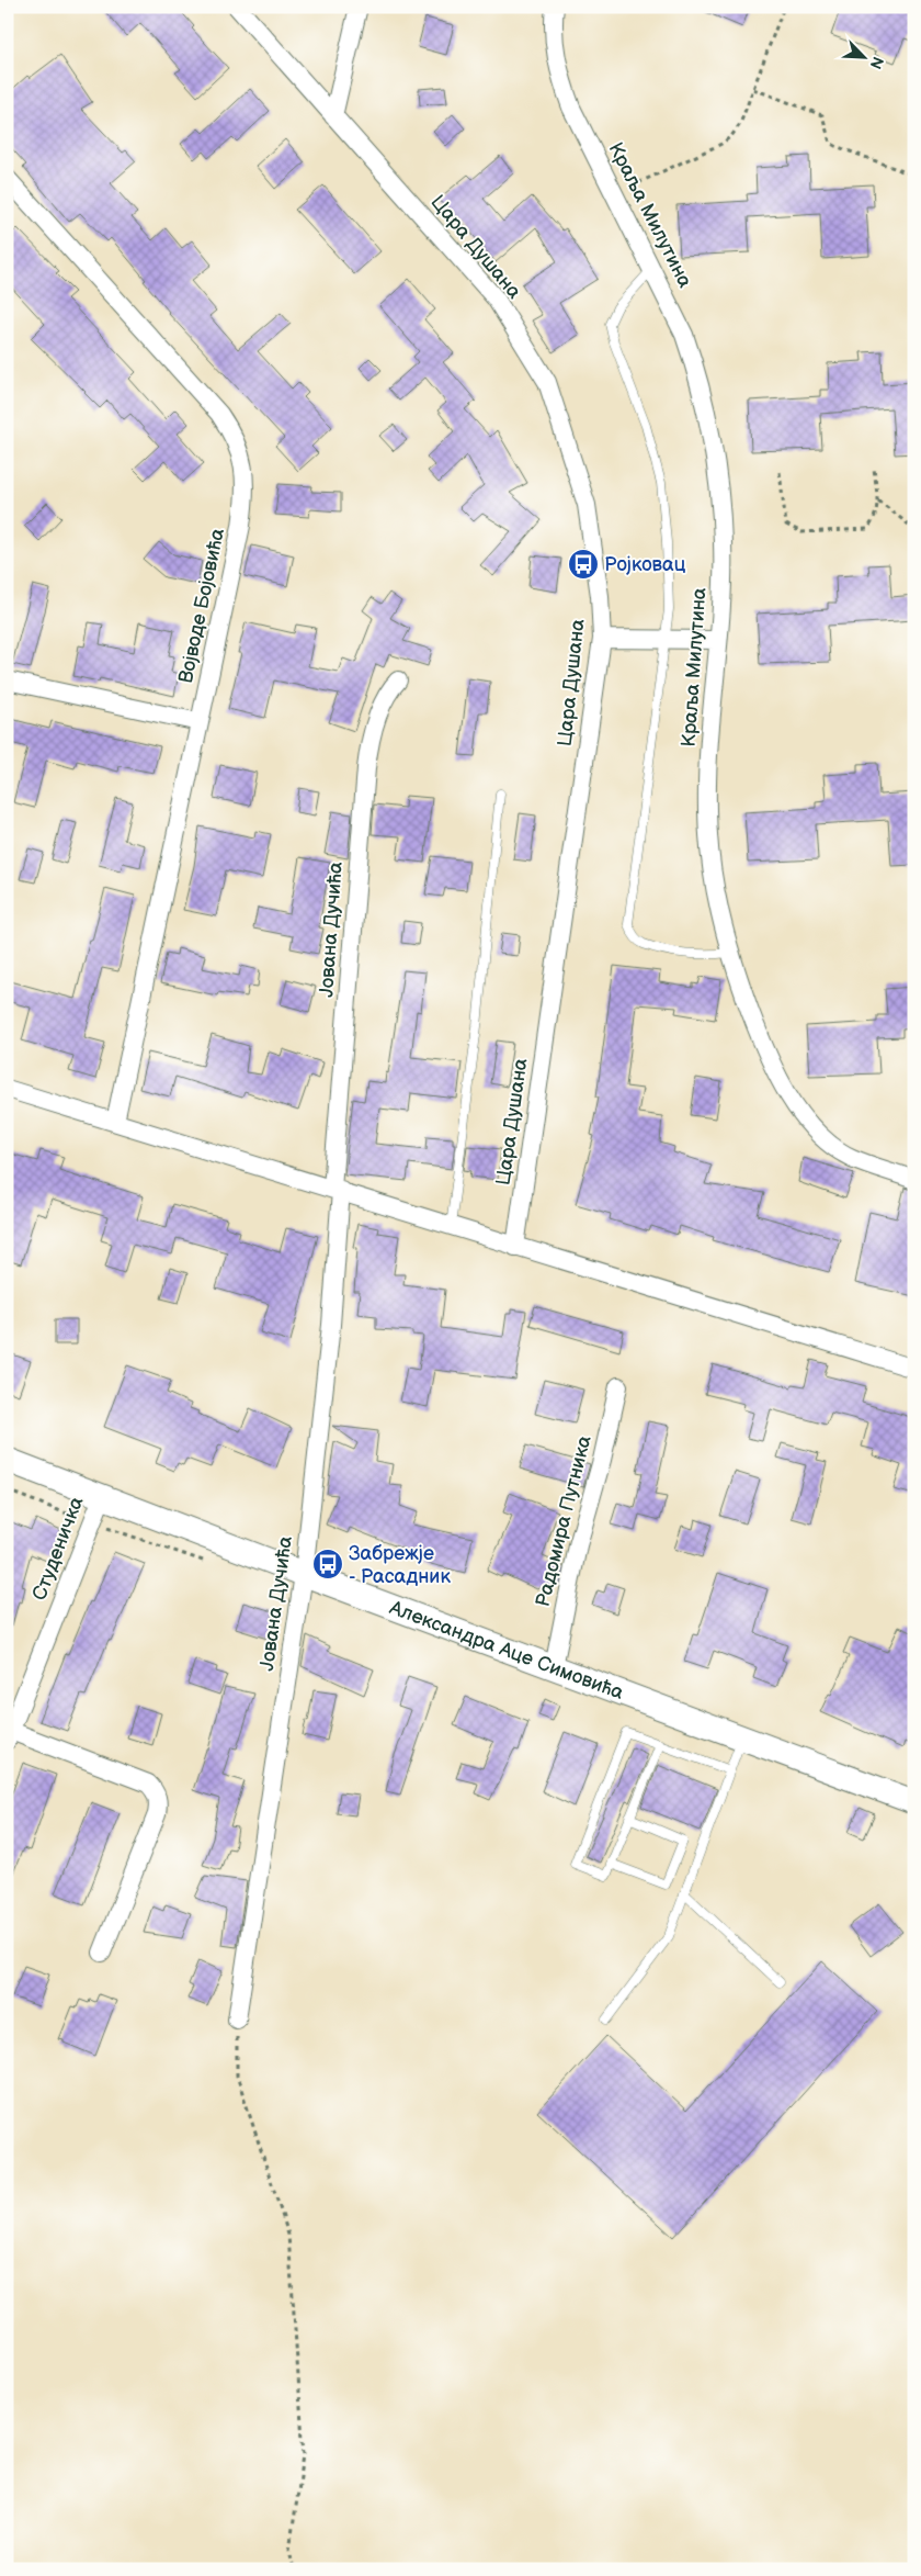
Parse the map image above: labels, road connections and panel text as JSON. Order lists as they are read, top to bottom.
{
  "streets": {
    "street": [
      "Краља Милутина",
      "Цара Душана",
      "Војводе Бојовића",
      "Јована Дучића",
      "Радомира Путника",
      "Студеничка",
      "Александра Аце Симовића"
    ]
  },
  "crossings": [
    ["Јована Дучића", "Александра Аце Симовића"],
    ["Радомира Путника", "Александра Аце Симовића"],
    ["Студеничка", "Александра Аце Симовића"]
  ],
  "places": {
    "bus stop": ["Ројковац", "Забрежје - Расадник"]
  },
  "north": "bottom right"
}
